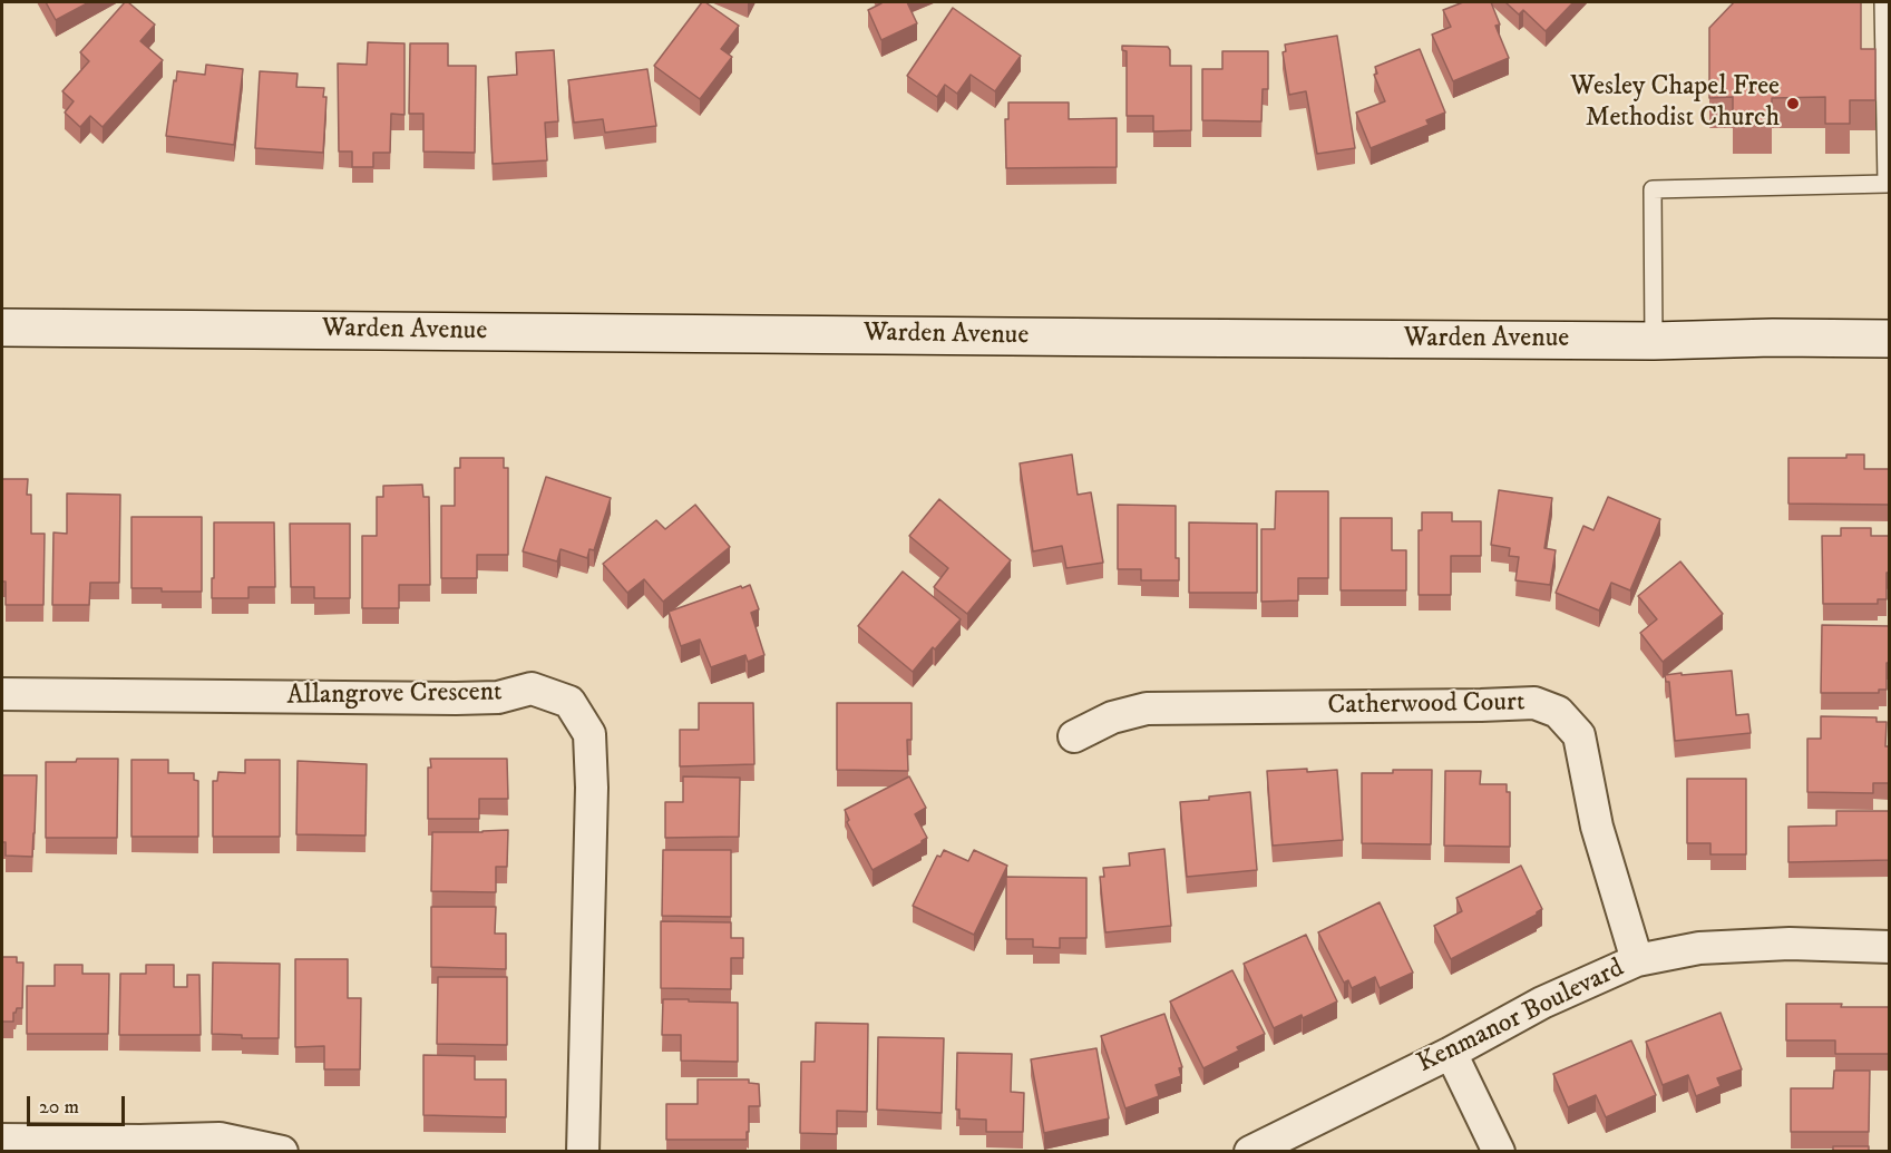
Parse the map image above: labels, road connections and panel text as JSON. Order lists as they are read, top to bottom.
{
  "streets": {
    "main road": ["Warden Avenue"],
    "street": ["Allangrove Crescent", "Catherwood Court", "Kenmanor Boulevard"]
  },
  "crossings": [
    ["Catherwood Court", "Kenmanor Boulevard"]
  ],
  "places": ["Wesley Chapel Free Methodist Church"],
  "scale_bar": "20 m"
}
